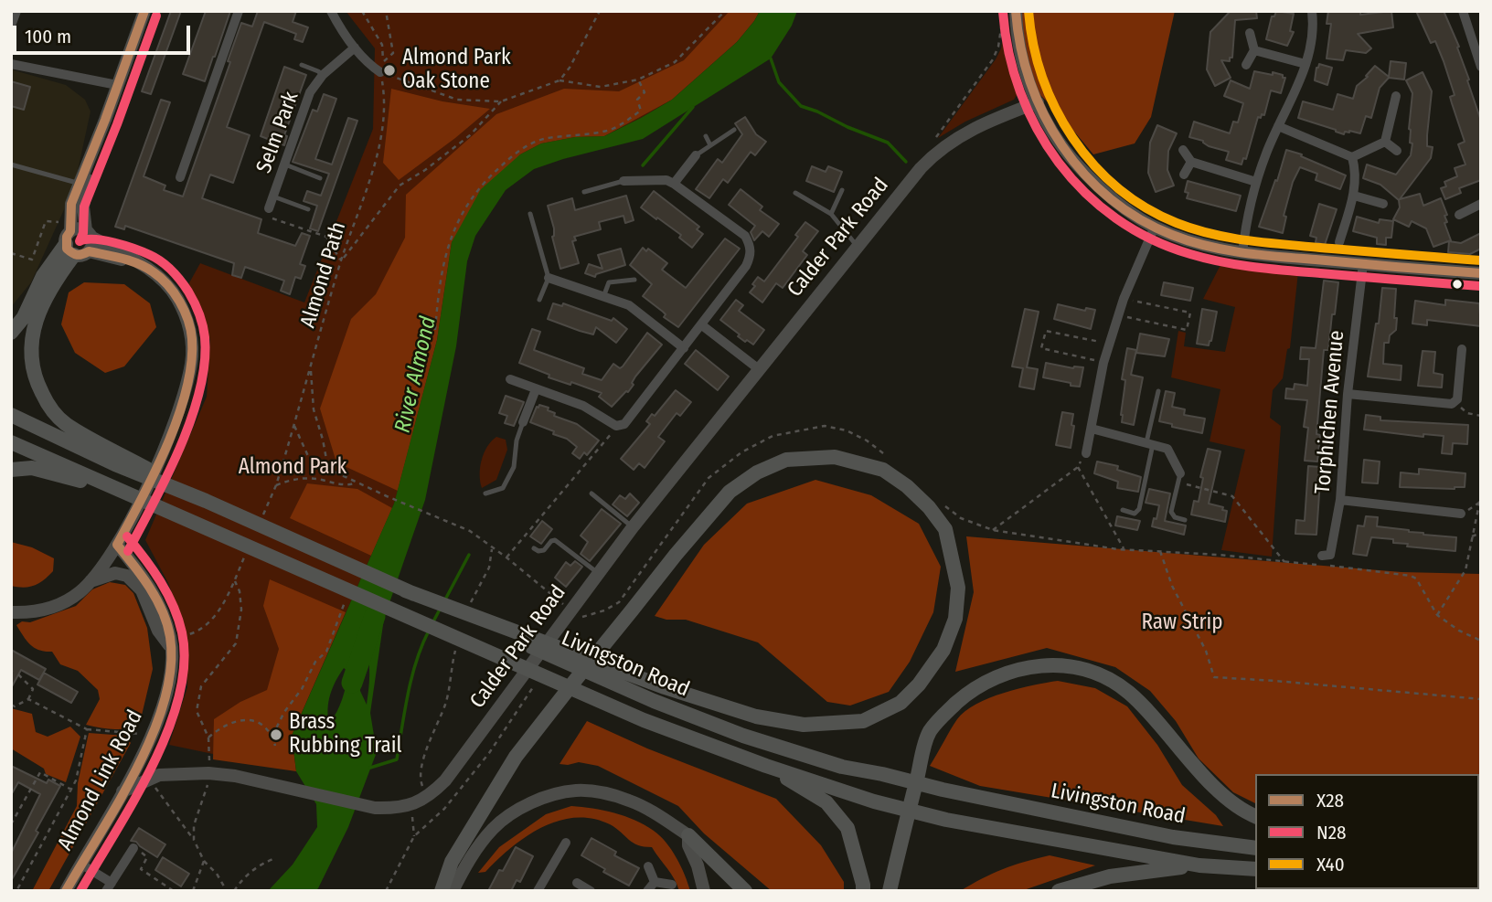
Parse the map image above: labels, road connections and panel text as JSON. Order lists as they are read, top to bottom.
{
  "streets": {
    "main road": ["Calder Park Road", "Livingston Road", "Almond Link Road"],
    "street": ["Selm Park", "Torphichen Avenue"],
    "path": ["Almond Path"]
  },
  "water": ["River Almond"],
  "parks": ["Almond Park", "Raw Strip"],
  "places": ["Almond Park Oak Stone", "Brass Rubbing Trail"],
  "lines": ["transit line X28", "transit line X40", "transit line N28"],
  "legend": ["X28", "N28", "X40"],
  "scale_bar": "100 m"
}
